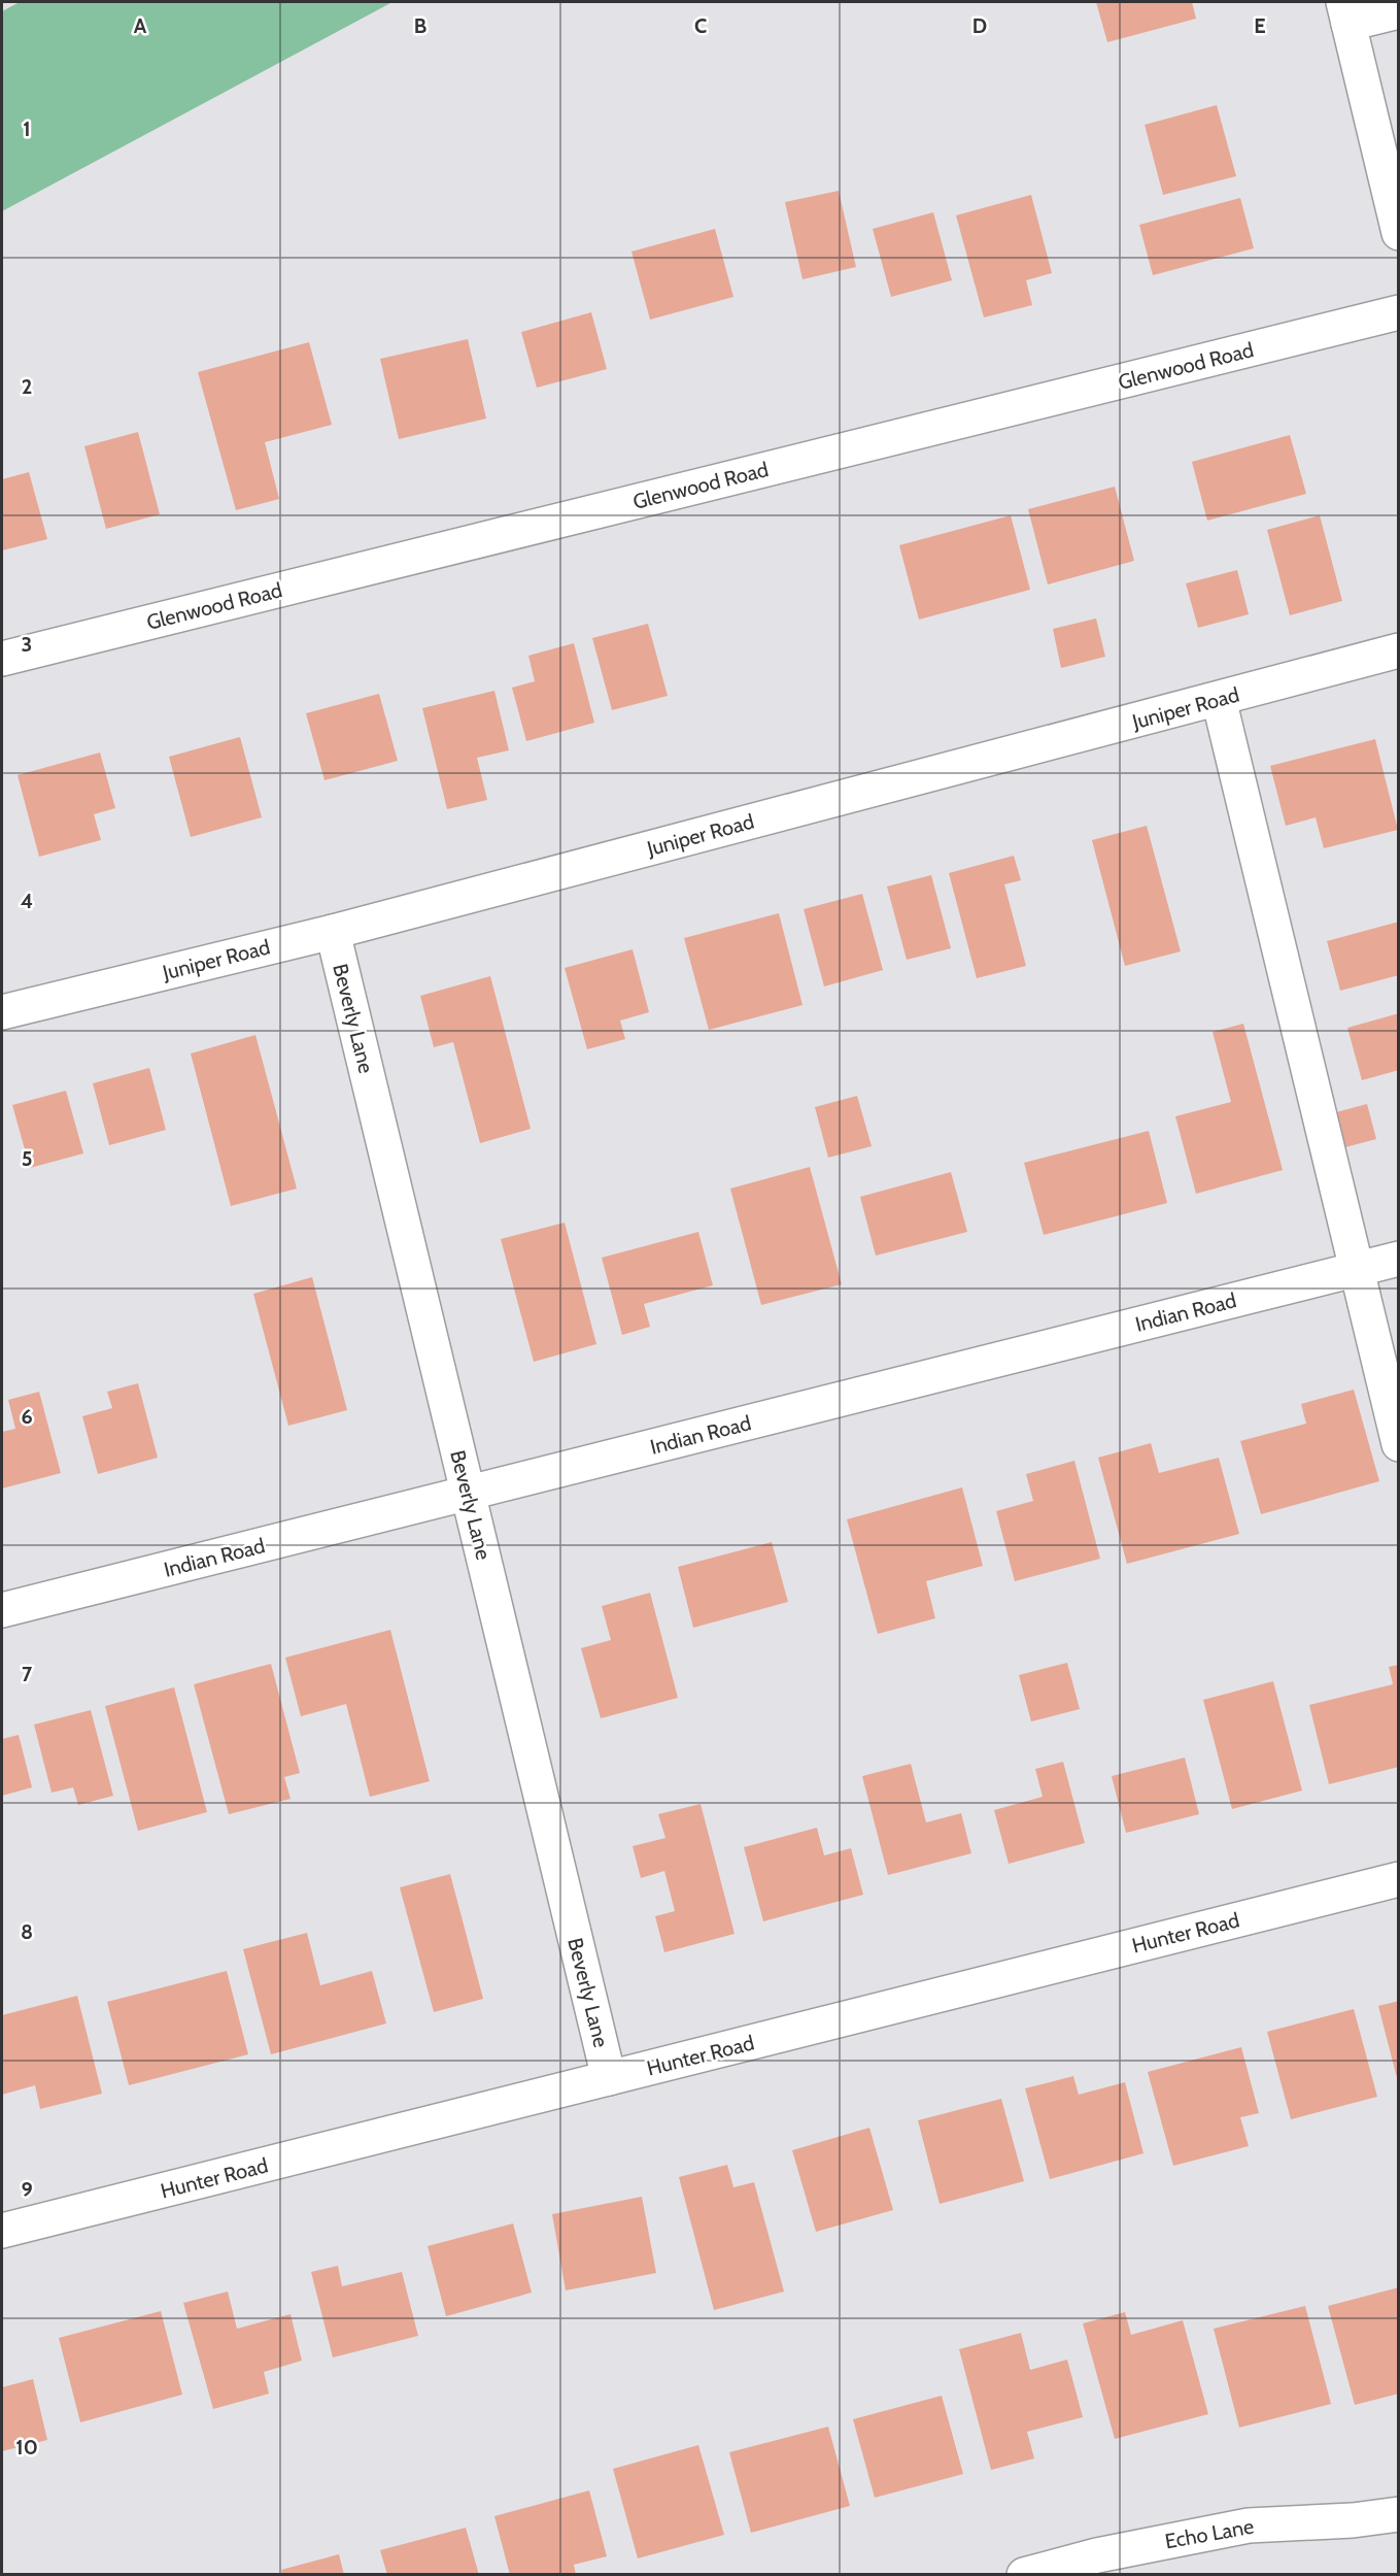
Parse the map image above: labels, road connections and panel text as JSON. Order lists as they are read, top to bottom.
{
  "streets": {
    "street": [
      "Glenwood Road",
      "Juniper Road",
      "Beverly Lane",
      "Indian Road",
      "Hunter Road",
      "Echo Lane"
    ]
  },
  "crossings": [
    ["Juniper Road", "Beverly Lane"],
    ["Beverly Lane", "Indian Road"],
    ["Beverly Lane", "Hunter Road"]
  ],
  "grid": {
    "columns": [
      "A",
      "B",
      "C",
      "D",
      "E"
    ],
    "rows": [
      "1",
      "2",
      "3",
      "4",
      "5",
      "6",
      "7",
      "8",
      "9",
      "10"
    ]
  }
}
